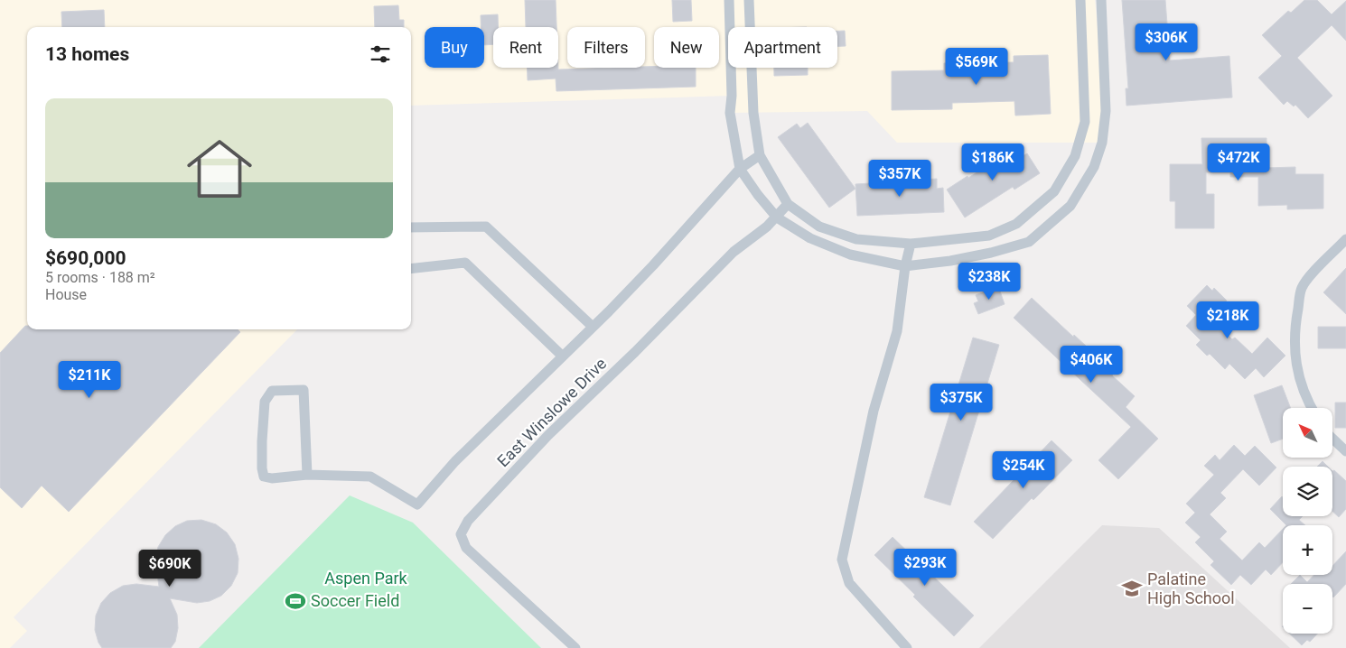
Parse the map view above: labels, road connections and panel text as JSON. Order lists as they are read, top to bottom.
{
  "streets": {
    "street": ["East Winslowe Drive"]
  },
  "parks": ["Aspen Park"],
  "places": {
    "school or university": ["Palatine High School"],
    "sports": ["Soccer Field"]
  },
  "north": "top left",
  "page": {
    "price": [
      "$306K",
      "$569K",
      "$186K",
      "$472K",
      "$357K",
      "$238K",
      "$218K",
      "$406K",
      "$211K",
      "$375K",
      "$254K",
      "$293K",
      "$690K"
    ],
    "chip": [
      "Buy",
      "Rent",
      "Filters",
      "New",
      "Apartment"
    ],
    "heading": "13 homes",
    "list": [
      {
        "name": "$690,000",
        "note": "5 rooms · 188 m² · House"
      }
    ],
    "map_buttons": ["+", "−"]
  }
}
